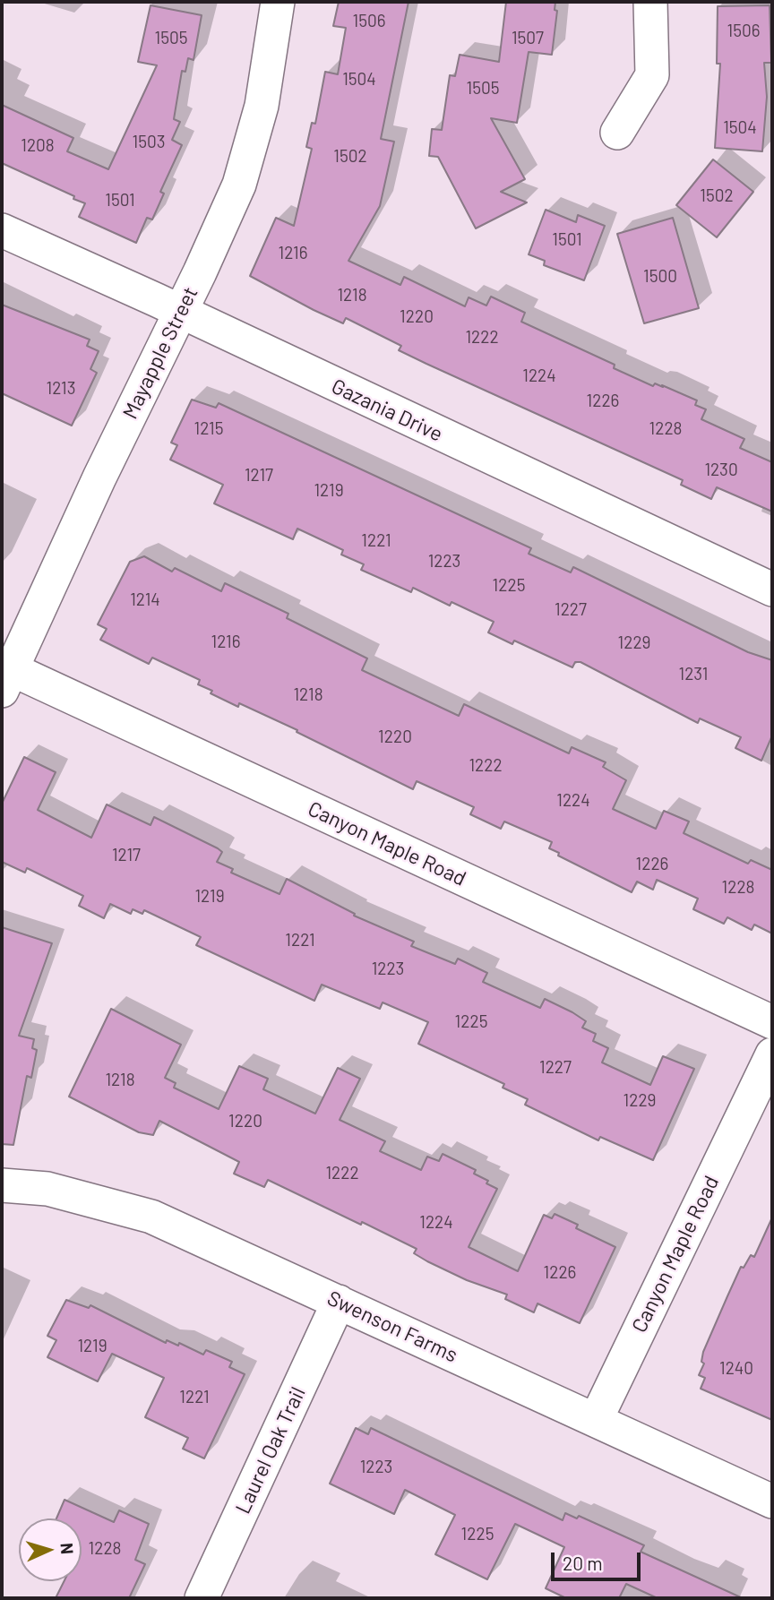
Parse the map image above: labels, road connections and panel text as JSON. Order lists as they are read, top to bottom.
{
  "streets": {
    "street": [
      "Mayapple Street",
      "Gazania Drive",
      "Canyon Maple Road",
      "Swenson Farms",
      "Laurel Oak Trail"
    ]
  },
  "crossings": [
    ["Mayapple Street", "Gazania Drive"],
    ["Mayapple Street", "Canyon Maple Road"],
    ["Canyon Maple Road", "Swenson Farms"],
    ["Swenson Farms", "Laurel Oak Trail"]
  ],
  "house_numbers": [
    "1506",
    "1506",
    "1505",
    "1507",
    "1504",
    "1505",
    "1504",
    "1503",
    "1208",
    "1502",
    "1502",
    "1501",
    "1501",
    "1216",
    "1500",
    "1218",
    "1220",
    "1222",
    "1224",
    "1213",
    "1226",
    "1215",
    "1228",
    "1230",
    "1217",
    "1219",
    "1221",
    "1223",
    "1225",
    "1214",
    "1227",
    "1216",
    "1229",
    "1231",
    "1218",
    "1220",
    "1222",
    "1224",
    "1217",
    "1226",
    "1228",
    "1219",
    "1221",
    "1223",
    "1225",
    "1227",
    "1218",
    "1229",
    "1220",
    "1222",
    "1224",
    "1226",
    "1219",
    "1240",
    "1221",
    "1223",
    "1225",
    "1228"
  ],
  "scale_bar": "20 m",
  "north": "right"
}
